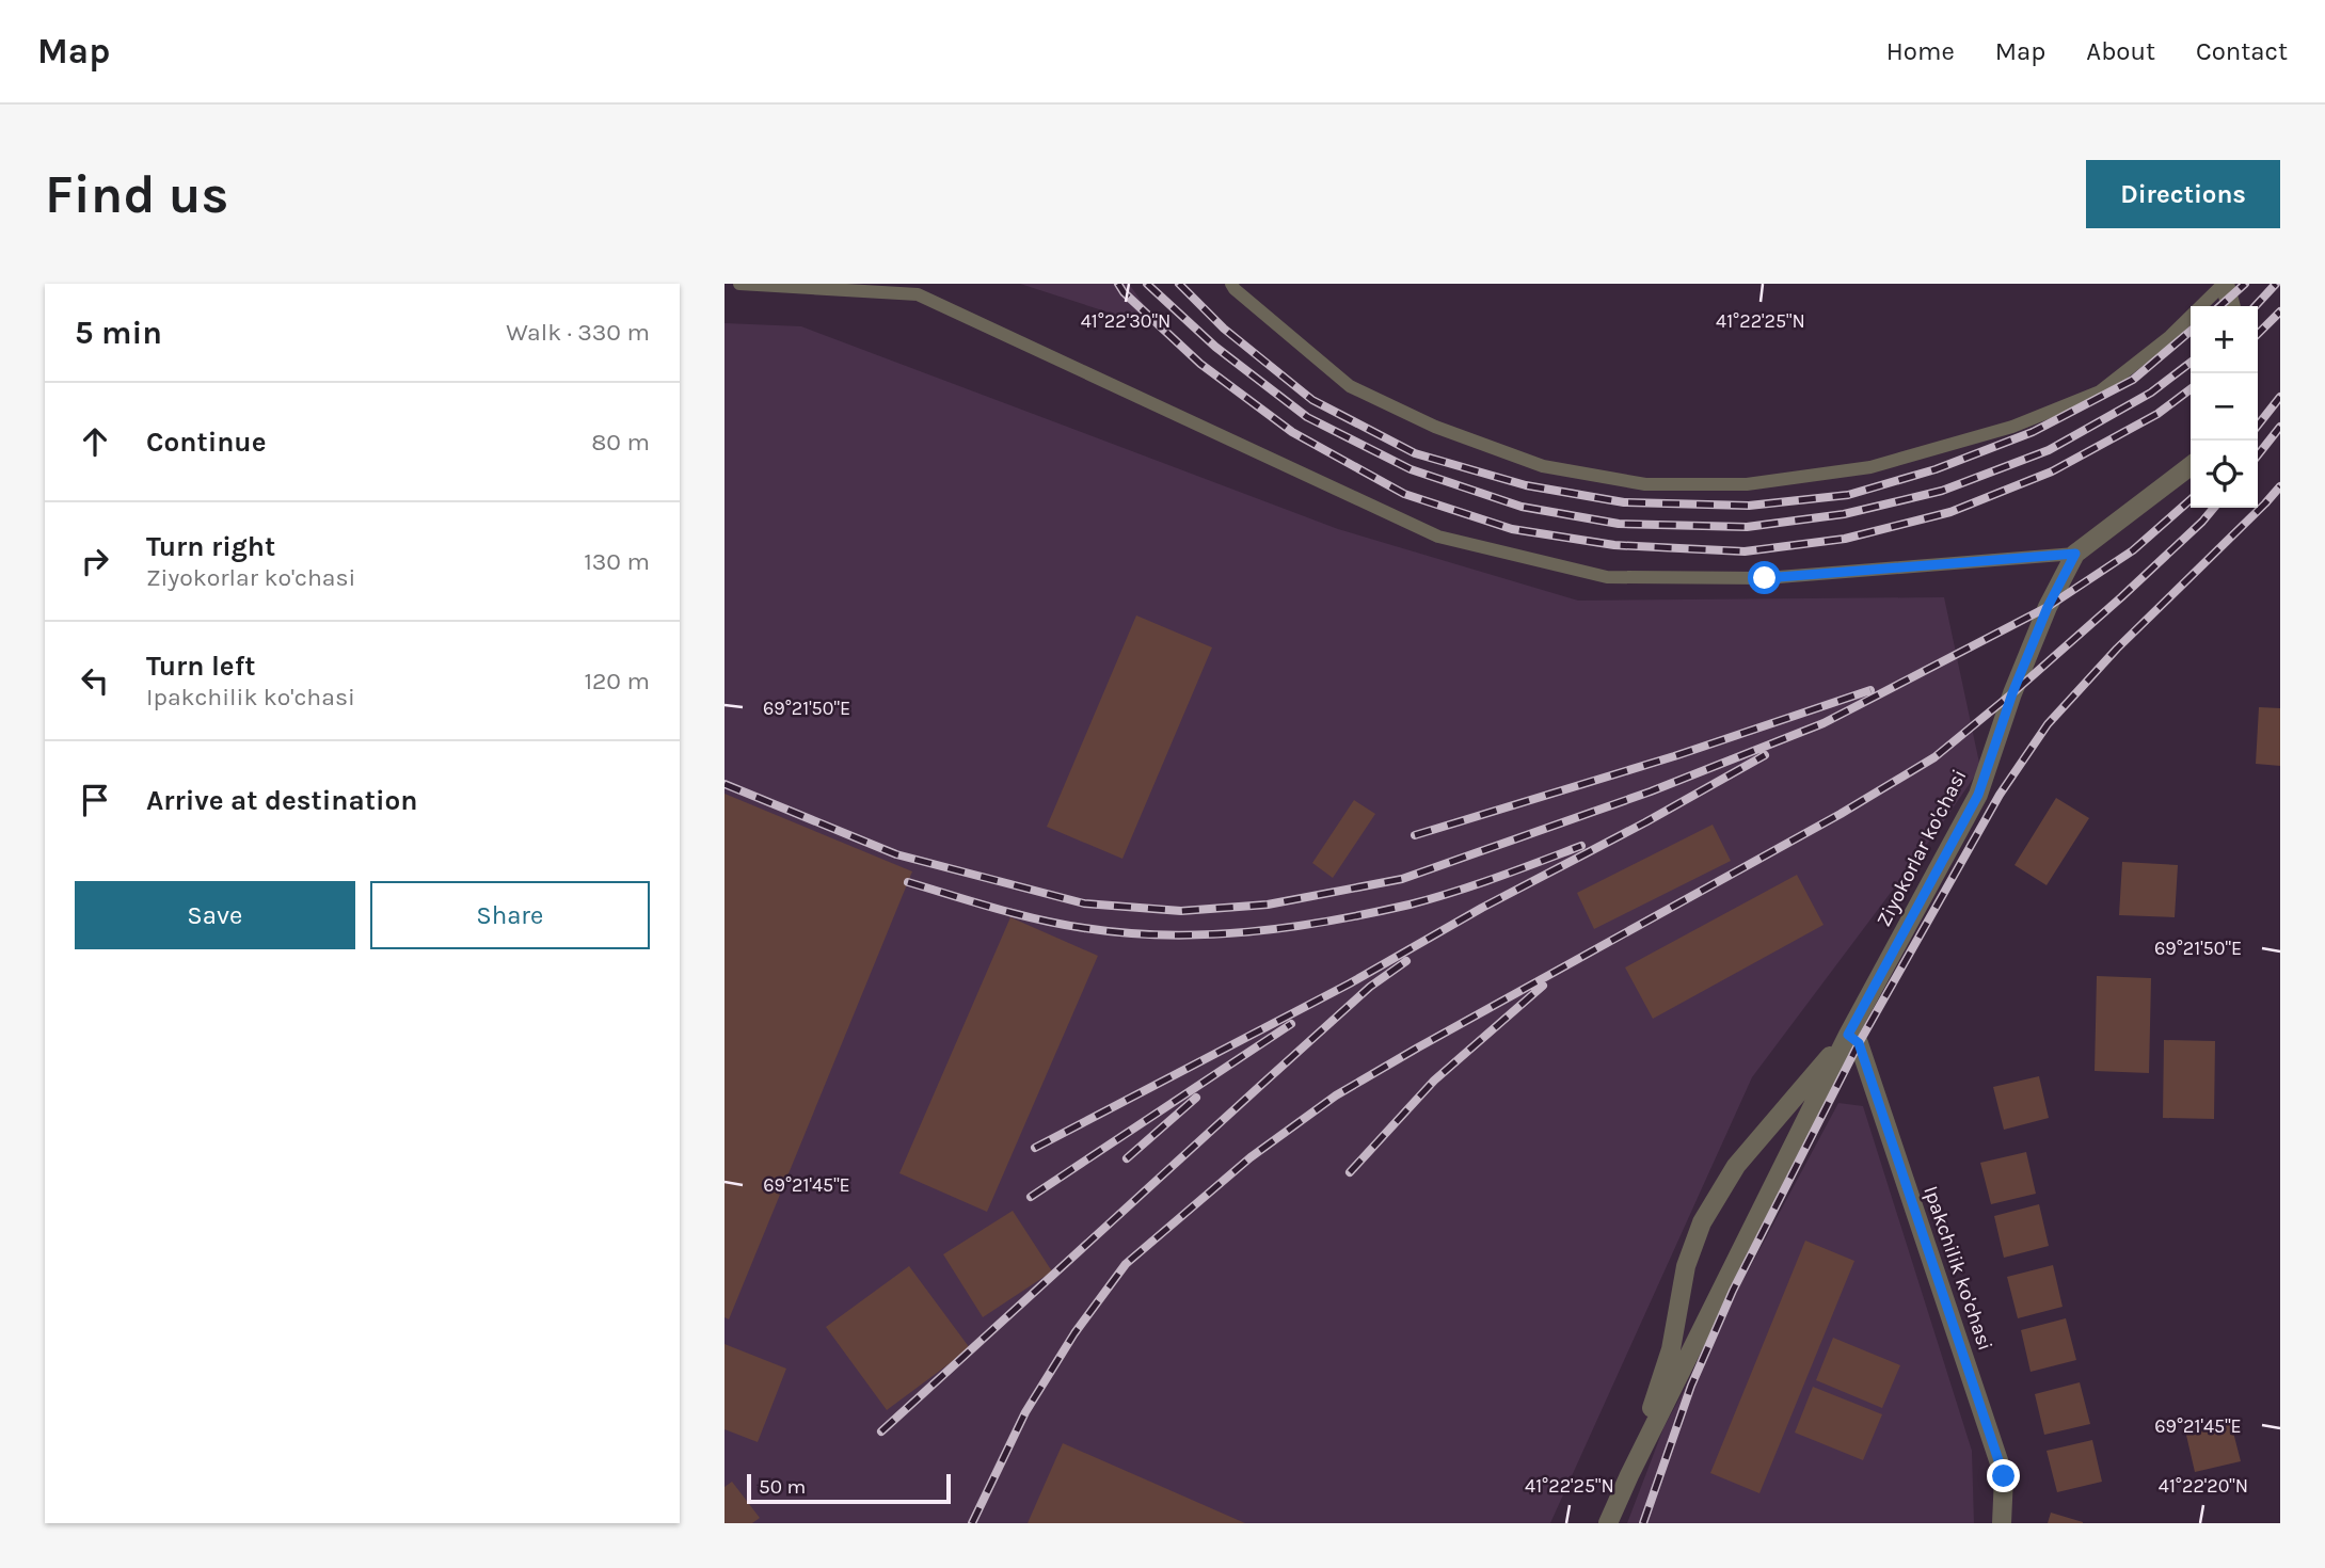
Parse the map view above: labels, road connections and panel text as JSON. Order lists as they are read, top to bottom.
{
  "streets": {
    "street": ["Ziyokorlar ko'chasi", "Ipakchilik ko'chasi"]
  },
  "crossings": [
    ["Ziyokorlar ko'chasi", "Ipakchilik ko'chasi"]
  ],
  "scale_bar": "50 m",
  "page": {
    "header": "Map",
    "nav": [
      "Home",
      "Map",
      "About",
      "Contact"
    ],
    "buttons": [
      "Directions",
      ["Save", "Share"]
    ],
    "title": "Find us",
    "heading": ["5 min", "Walk · 330 m"],
    "map_buttons": ["+", "−"],
    "list": [
      ["Continue", "80 m"],
      ["Turn right", "Ziyokorlar ko'chasi", "130 m"],
      ["Turn left", "Ipakchilik ko'chasi", "120 m"],
      "Arrive at destination"
    ],
    "scale": "50 m"
  },
  "coordinates": [
    "41°22'30\"N",
    "41°22'25\"N",
    "69°21'50\"E",
    "69°21'45\"E",
    "41°22'20\"N"
  ]
}
